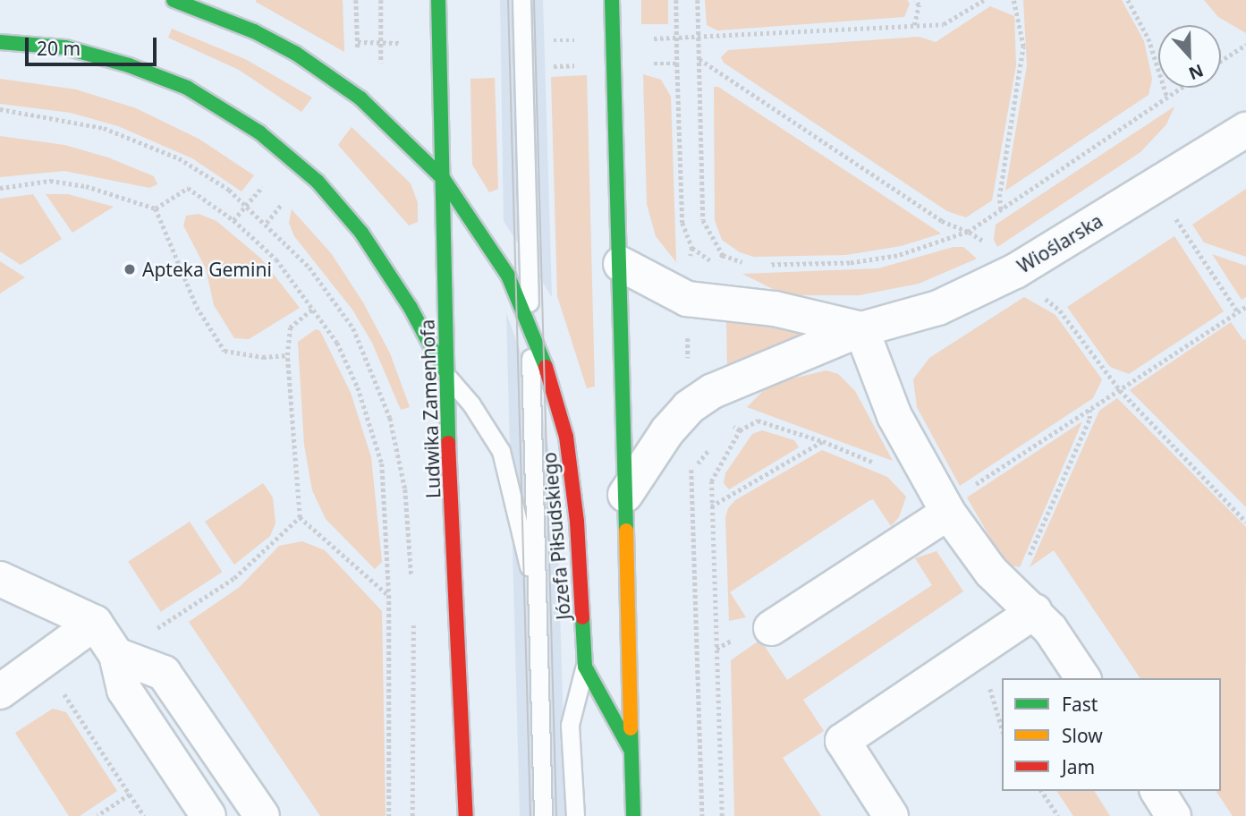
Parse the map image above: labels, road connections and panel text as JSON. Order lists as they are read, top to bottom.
{
  "streets": {
    "main road": ["Ludwika Zamenhofa", "Józefa Piłsudskiego"],
    "street": ["Wioślarska"]
  },
  "crossings": [
    ["Ludwika Zamenhofa", "Józefa Piłsudskiego"]
  ],
  "places": ["Apteka Gemini"],
  "legend": ["Fast", "Slow", "Jam"],
  "scale_bar": "20 m",
  "north": "bottom"
}
